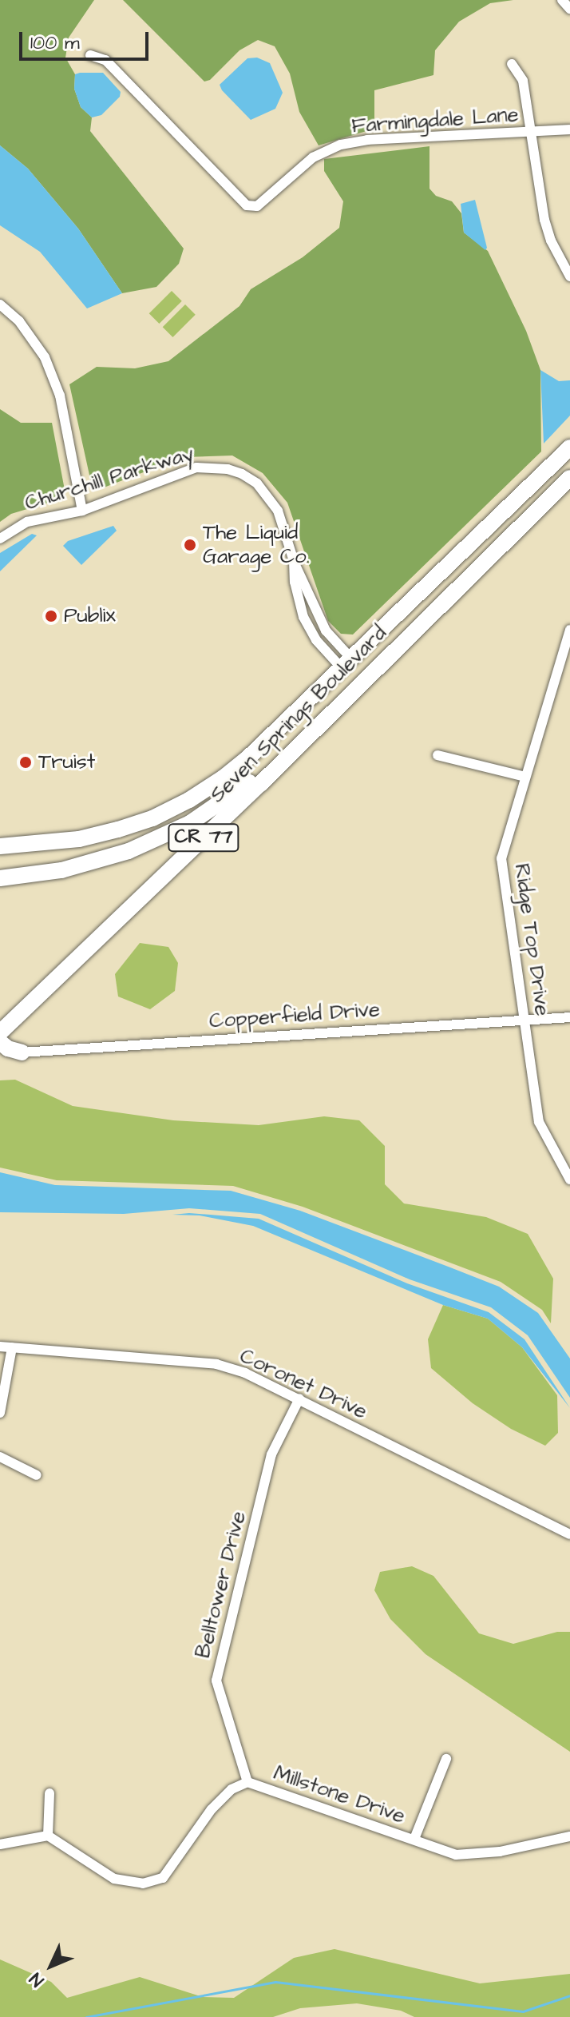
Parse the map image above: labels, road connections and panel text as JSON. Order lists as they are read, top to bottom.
{
  "streets": {
    "main road": ["Seven Springs Boulevard", "CR 77"],
    "street": [
      "Farmingdale Lane",
      "Churchill Parkway",
      "Ridge Top Drive",
      "Copperfield Drive",
      "Coronet Drive",
      "Belltower Drive",
      "Millstone Drive"
    ]
  },
  "crossings": [
    ["Churchill Parkway", "Seven Springs Boulevard"],
    ["Ridge Top Drive", "Copperfield Drive"],
    ["Coronet Drive", "Belltower Drive"],
    ["Belltower Drive", "Millstone Drive"]
  ],
  "places": ["The Liquid Garage Co.", "Publix", "Truist"],
  "scale_bar": "100 m",
  "north": "bottom left"
}
